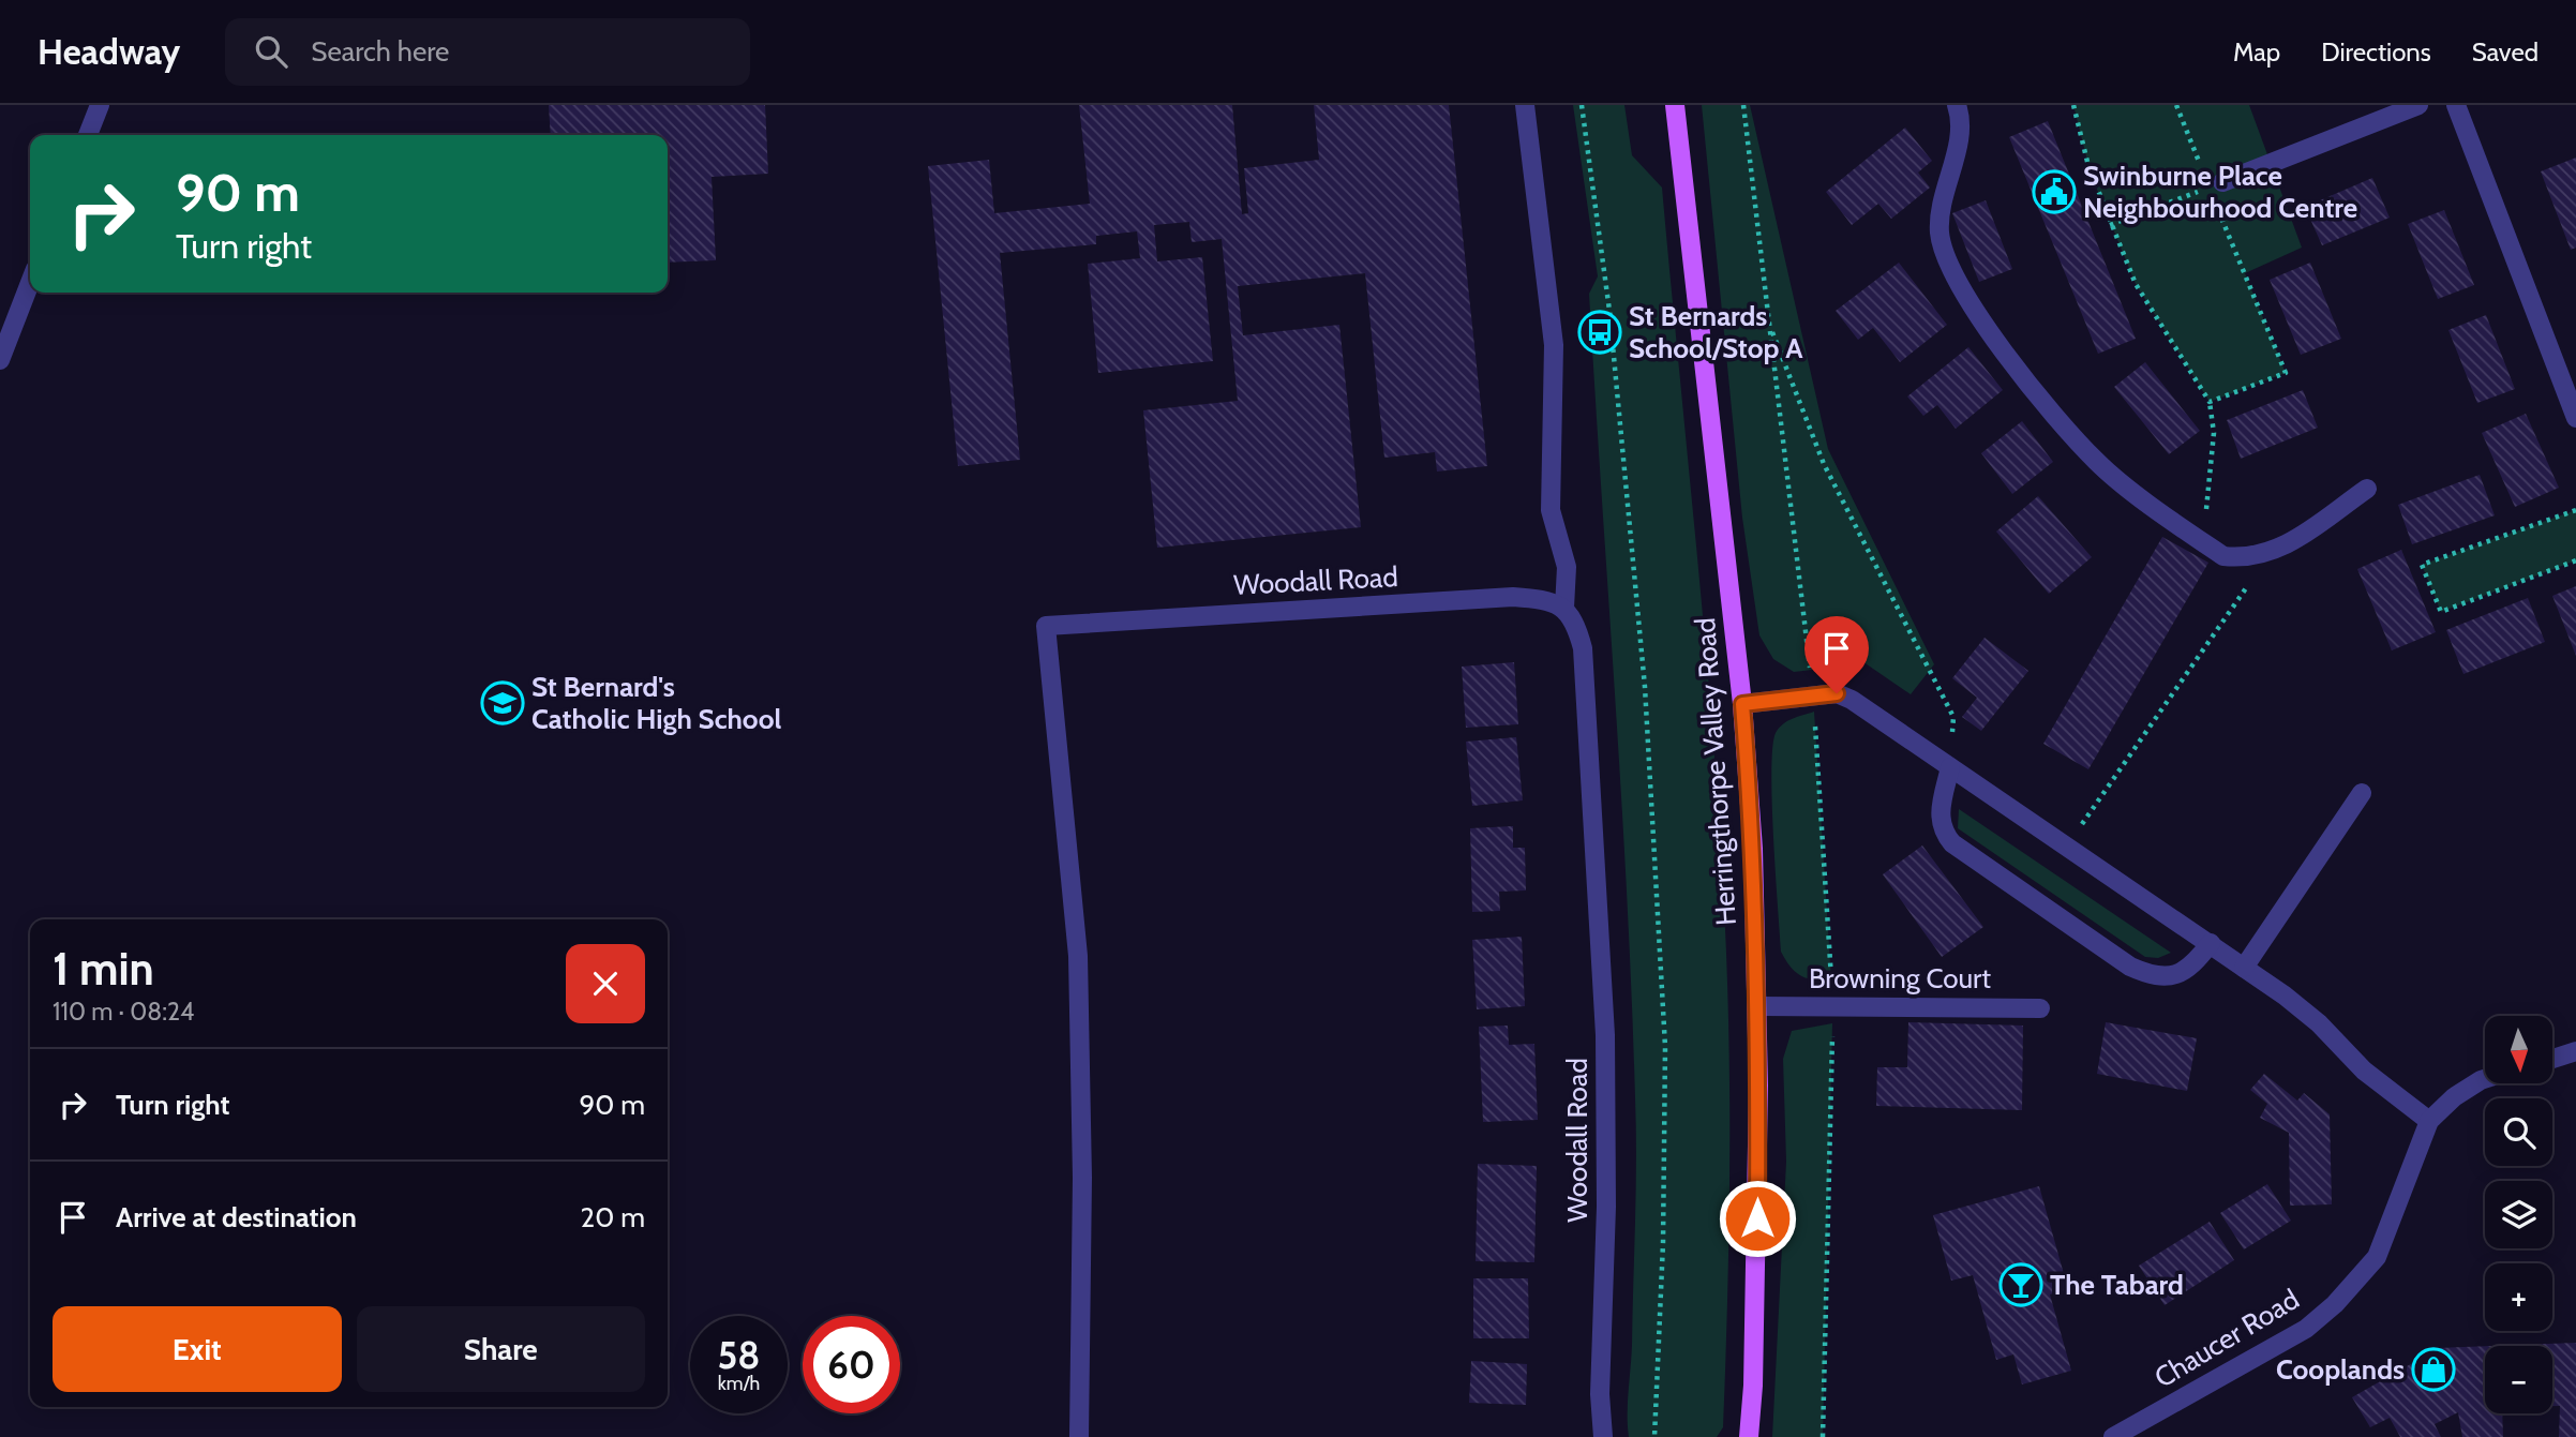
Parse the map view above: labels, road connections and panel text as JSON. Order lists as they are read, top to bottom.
{
  "streets": {
    "main road": ["Herringthorpe Valley Road"],
    "street": ["Woodall Road", "Browning Court", "Chaucer Road"]
  },
  "crossings": [
    ["Herringthorpe Valley Road", "Browning Court"]
  ],
  "places": {
    "public building": ["Swinburne Place Neighbourhood Centre"],
    "bus stop": ["St Bernards School/Stop A"],
    "school or university": ["St Bernard's Catholic High School"],
    "bar": ["The Tabard"],
    "shop": ["Cooplands"]
  },
  "north": "bottom",
  "page": {
    "header": "Headway",
    "search": "Search here",
    "nav": ["Map", "Directions", "Saved"],
    "turn": ["90 m", "Turn right"],
    "heading": ["1 min", "110 m · 08:24"],
    "map_buttons": ["+", "−"],
    "list": [
      {
        "name": "Turn right",
        "value": "90 m"
      },
      {
        "name": "Arrive at destination",
        "value": "20 m"
      }
    ],
    "buttons": ["Exit", "Share"],
    "speed": "58 km/h",
    "limit": "60"
  }
}
